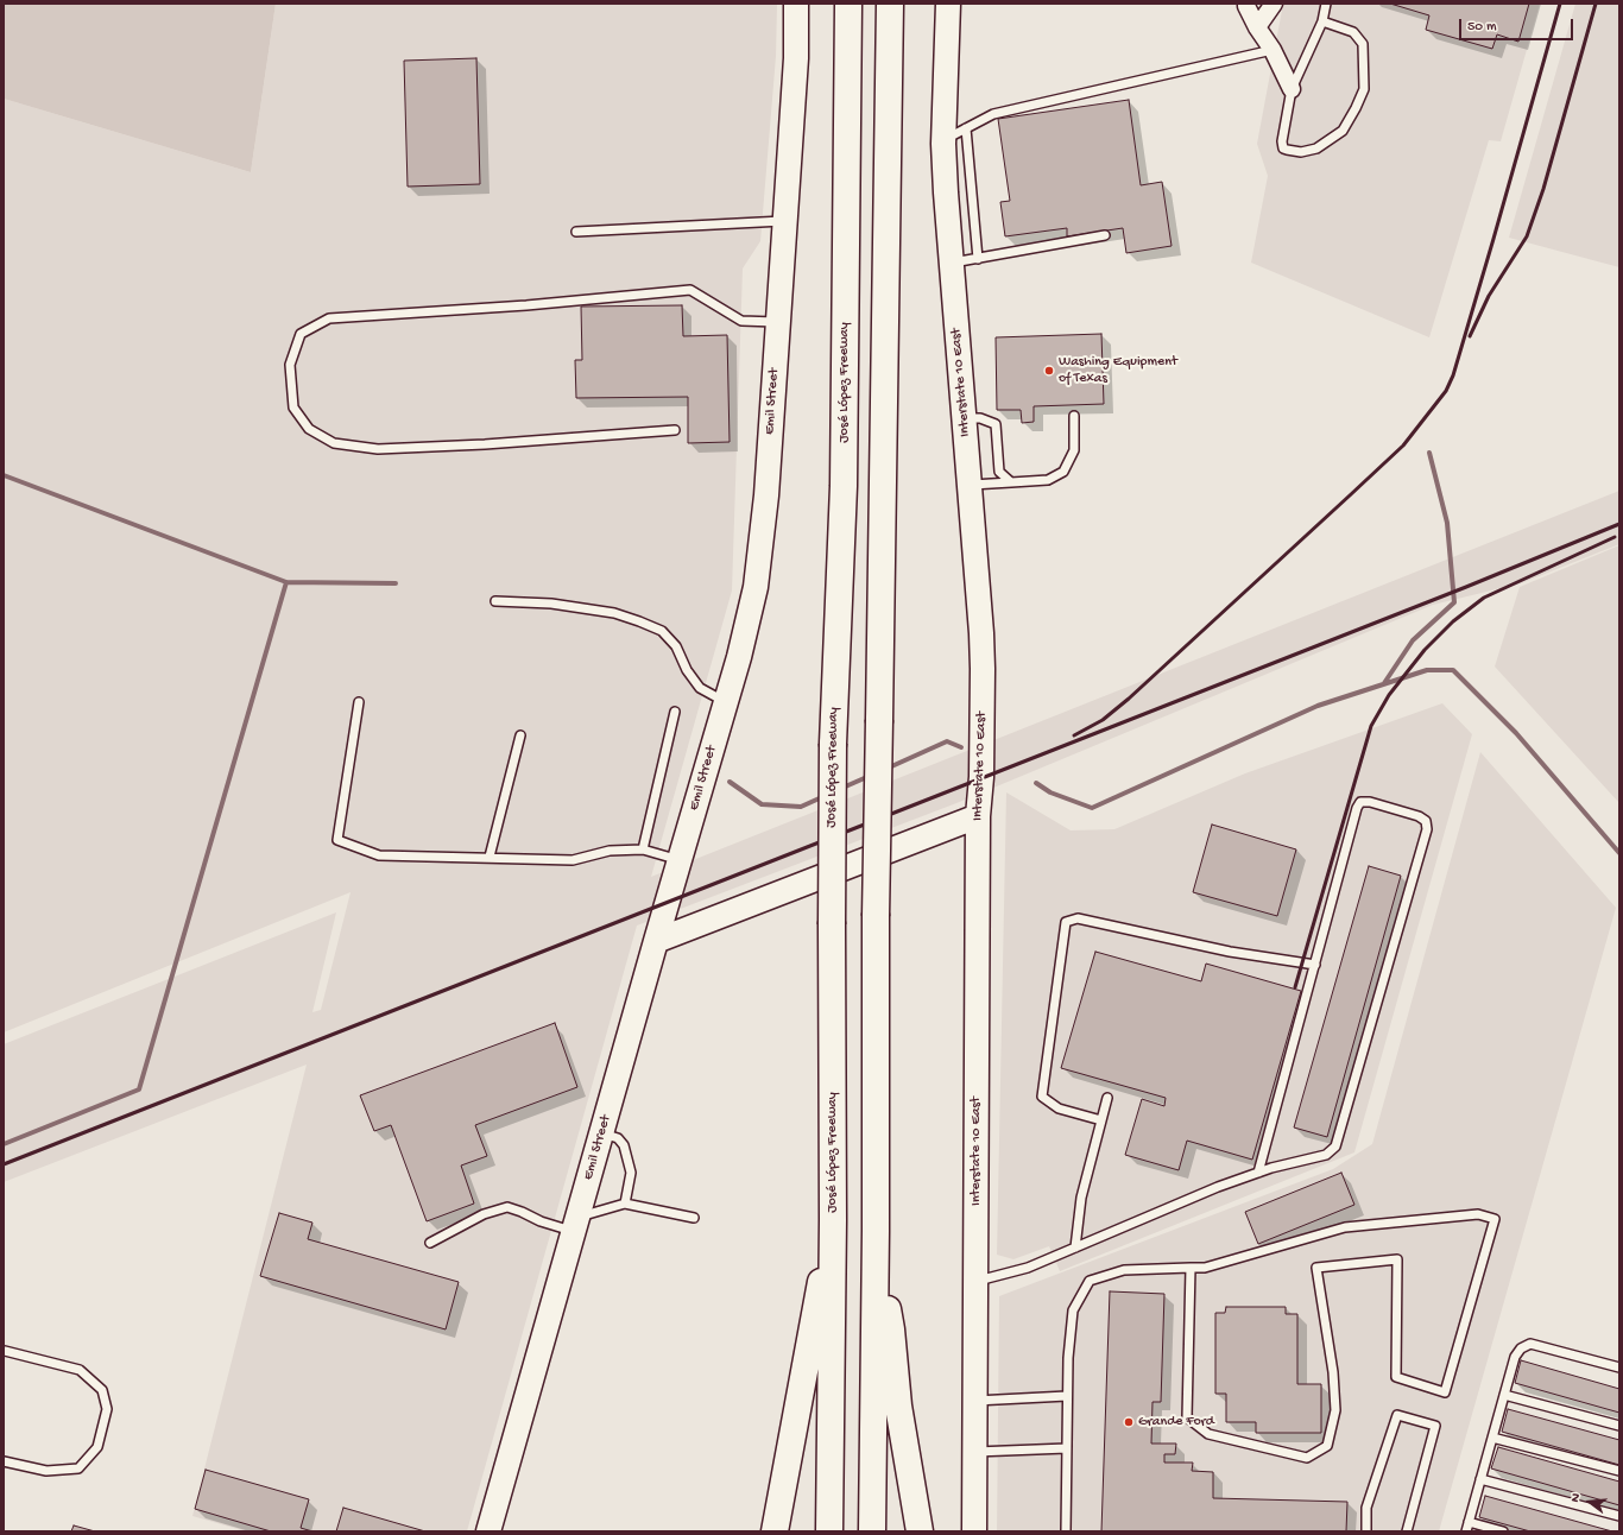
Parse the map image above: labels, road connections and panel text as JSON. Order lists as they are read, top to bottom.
{
  "streets": {
    "highway": ["José López Freeway"],
    "main road": ["Interstate 10 East", "Emil Street"]
  },
  "places": ["Washing Equipment of Texas", "Grande Ford"],
  "scale_bar": "50 m",
  "north": "left"
}
